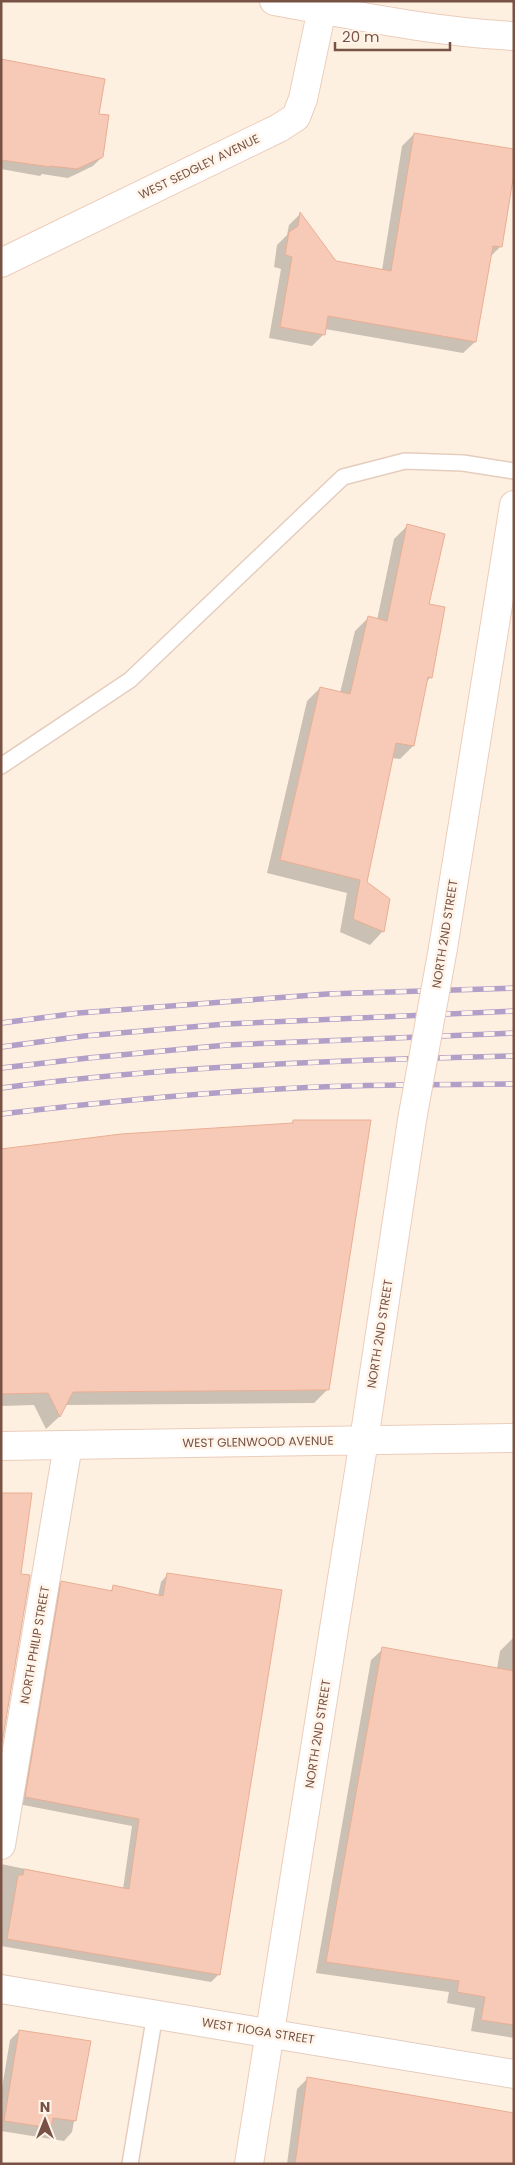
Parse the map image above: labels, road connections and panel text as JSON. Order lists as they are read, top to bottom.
{
  "streets": {
    "street": [
      "WEST SEDGLEY AVENUE",
      "NORTH 2ND STREET",
      "WEST GLENWOOD AVENUE",
      "NORTH PHILIP STREET",
      "WEST TIOGA STREET"
    ]
  },
  "crossings": [
    ["NORTH 2ND STREET", "WEST GLENWOOD AVENUE"],
    ["NORTH 2ND STREET", "WEST TIOGA STREET"],
    ["WEST GLENWOOD AVENUE", "NORTH PHILIP STREET"]
  ],
  "scale_bar": "20 m",
  "north": "top"
}
